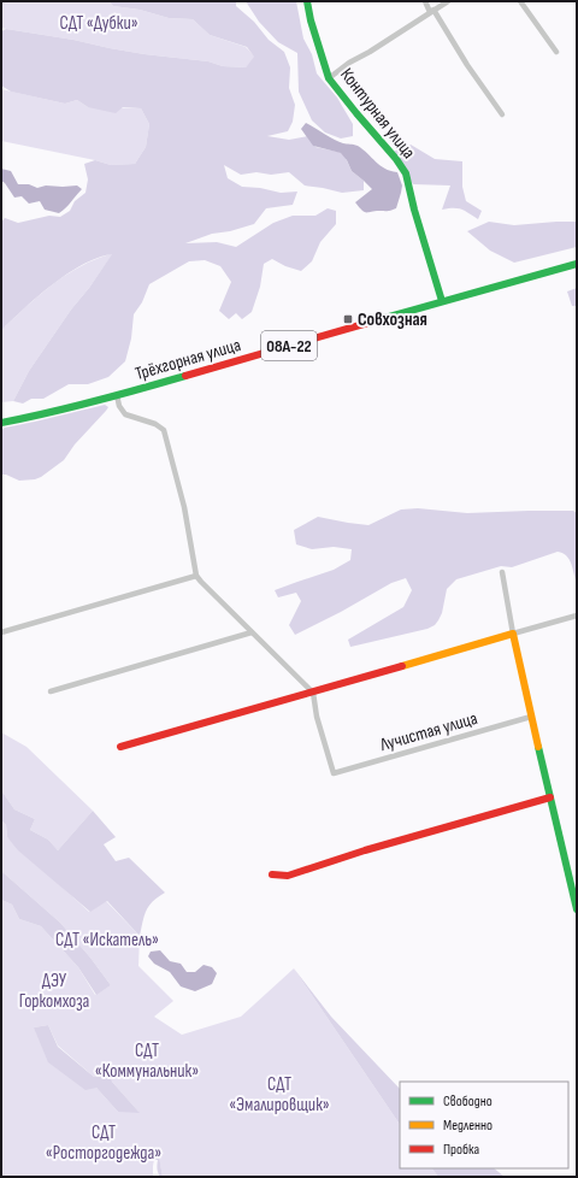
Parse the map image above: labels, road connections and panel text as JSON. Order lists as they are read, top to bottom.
{
  "streets": {
    "main road": ["Контурная улица", "08А-22", "Трёхгорная улица"],
    "street": ["Лучистая улица"]
  },
  "crossings": [
    ["Контурная улица", "Трёхгорная улица"]
  ],
  "parks": [
    "СДТ «Дубки»",
    "СДТ «Искатель»",
    "ДЭУ Горкомхоза",
    "СДТ «Коммунальник»",
    "СДТ «Эмалировщик»",
    "СДТ «Росторгодежда»"
  ],
  "places": {
    "transit": ["Совхозная"]
  },
  "legend": ["Свободно", "Медленно", "Пробка"]
}
